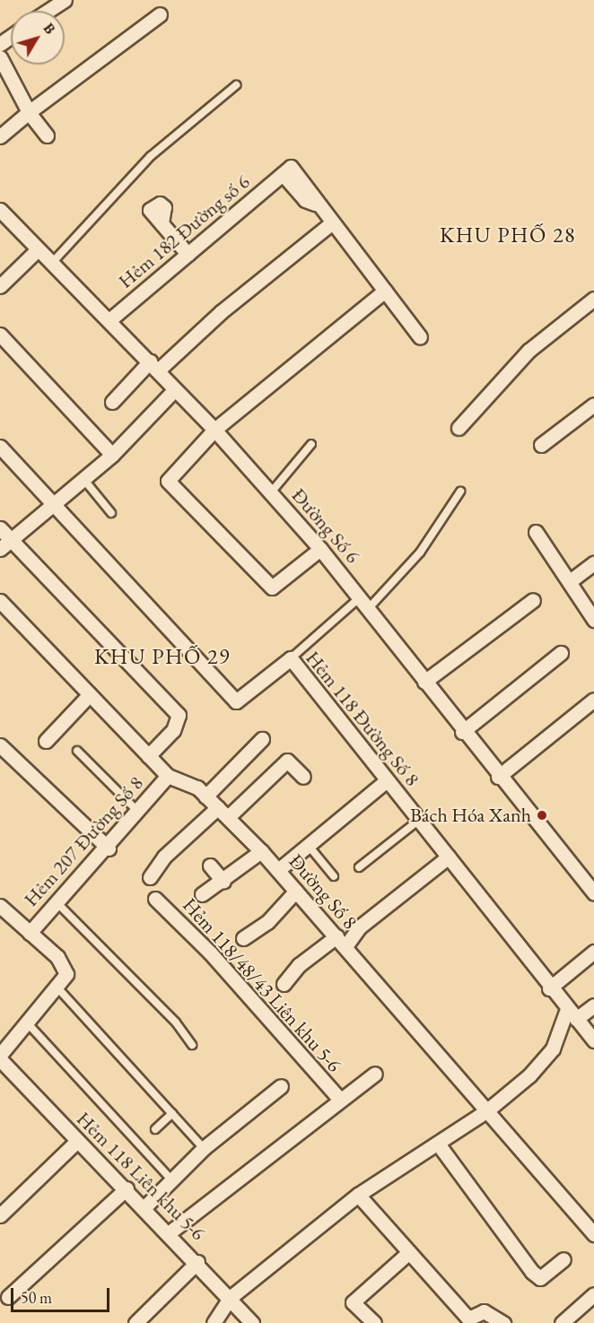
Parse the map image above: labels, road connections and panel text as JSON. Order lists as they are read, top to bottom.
{
  "streets": {
    "street": [
      "Hẻm 182 Đường số 6",
      "Đường Số 6",
      "Hẻm 118 Đường Số 8",
      "Hẻm 207 Đường Số 8",
      "Đường Số 8",
      "Hẻm 118/48/43 Liên khu 5-6",
      "Hẻm 118 Liên khu 5-6"
    ]
  },
  "crossings": [
    ["Hẻm 182 Đường số 6", "Đường Số 6"],
    ["Hẻm 207 Đường Số 8", "Đường Số 8"]
  ],
  "districts": ["KHU PHỐ 28", "KHU PHỐ 29"],
  "places": ["Bách Hóa Xanh"],
  "scale_bar": "50 m",
  "north": "top right"
}
